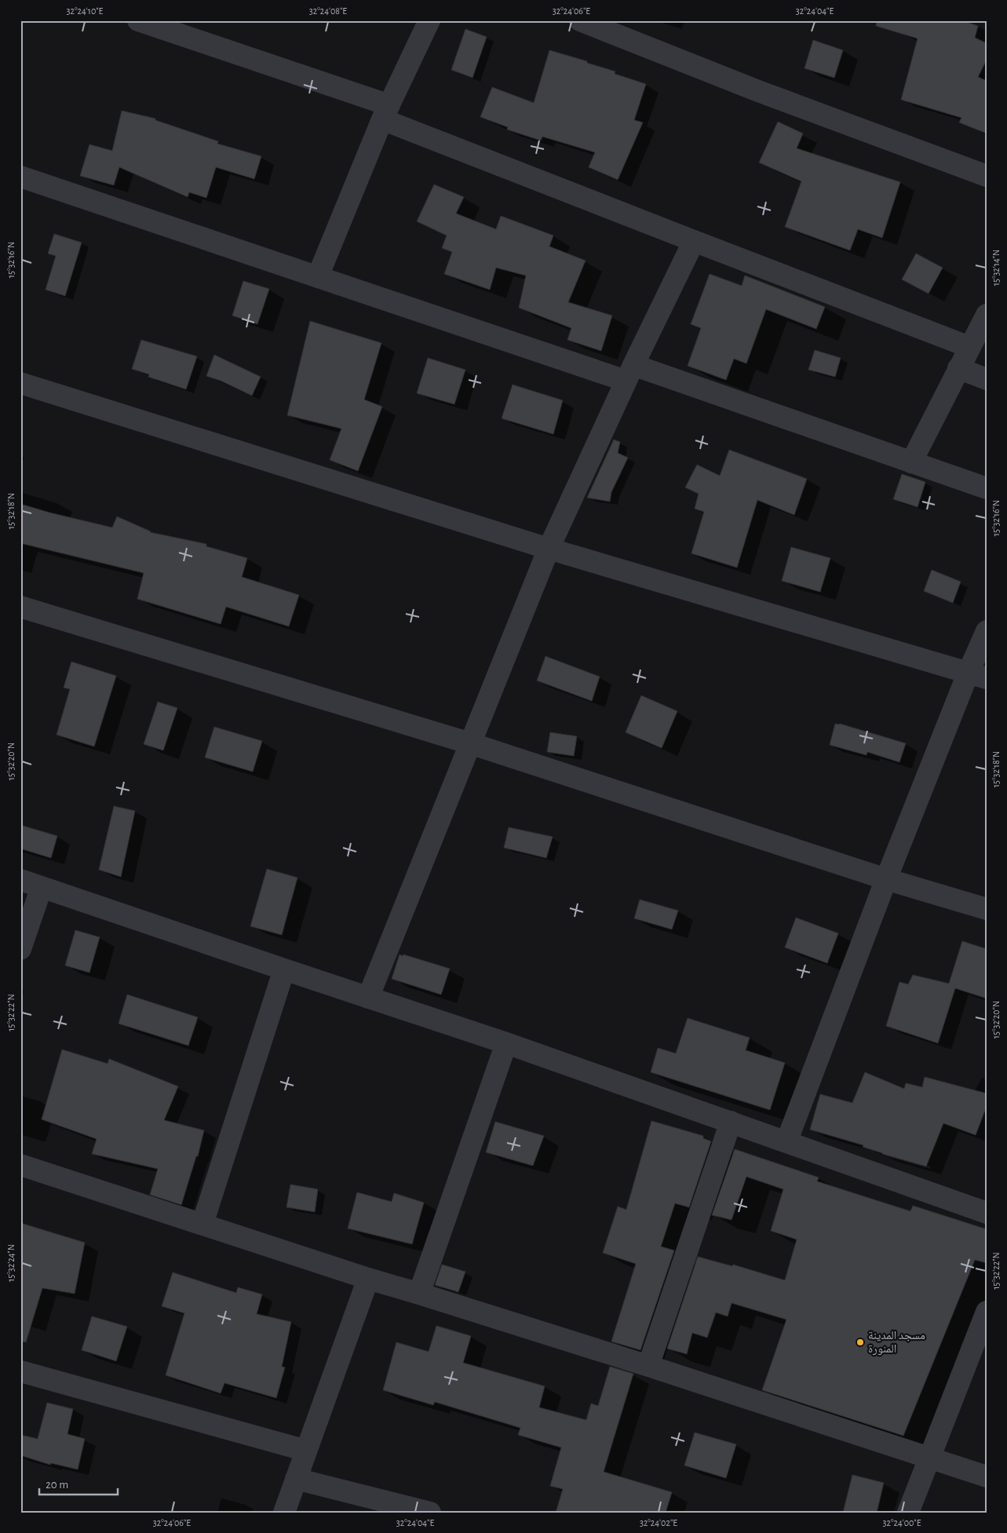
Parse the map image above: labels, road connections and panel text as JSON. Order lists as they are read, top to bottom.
{
  "places": ["مسجد المدينة المنورة"],
  "scale_bar": "20 m",
  "coordinates": [
    "32°24'10\"E",
    "32°24'08\"E",
    "32°24'06\"E",
    "32°24'04\"E",
    "15°32'16\"N",
    "15°32'14\"N",
    "15°32'18\"N",
    "15°32'20\"N",
    "15°32'22\"N",
    "15°32'24\"N",
    "32°24'02\"E",
    "32°24'00\"E"
  ]
}
